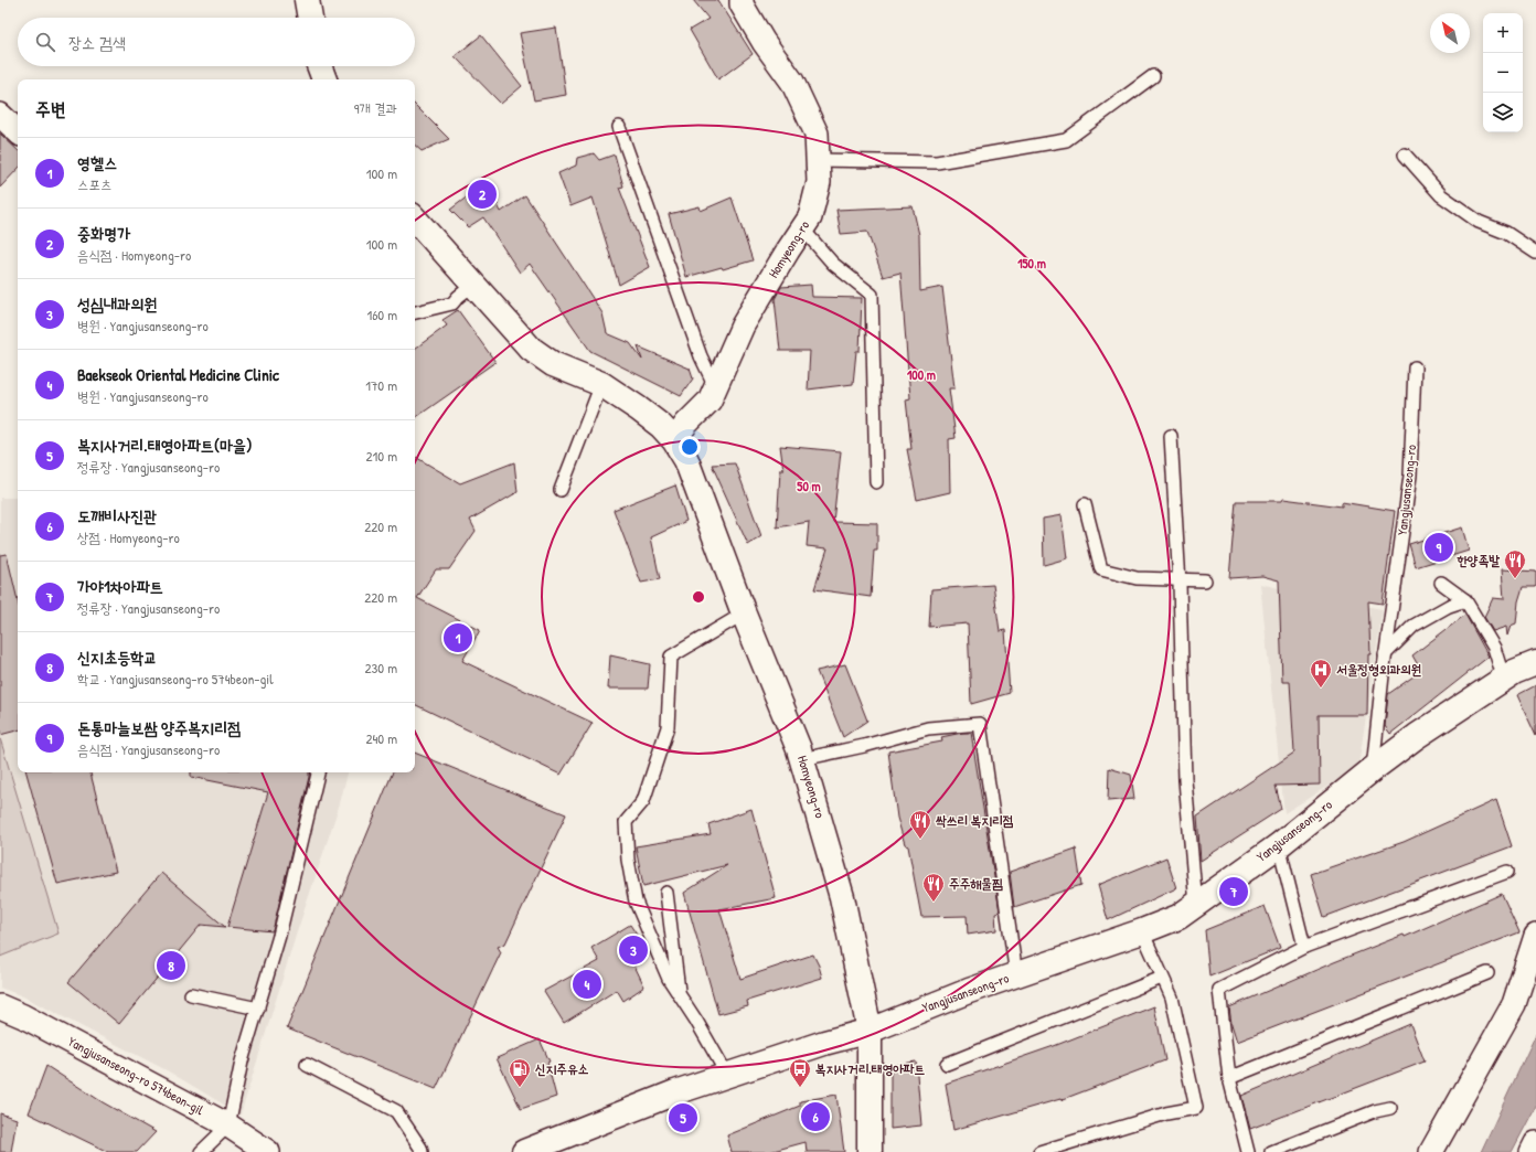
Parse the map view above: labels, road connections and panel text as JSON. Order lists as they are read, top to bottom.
{
  "streets": {
    "street": ["Homyeong-ro", "Yangjusanseong-ro", "Yangjusanseong-ro 574beon-gil"]
  },
  "crossings": [
    ["Homyeong-ro", "Yangjusanseong-ro"]
  ],
  "places": {
    "restaurant": ["한양족발", "싹쓰리 복지리점", "주주해물찜"],
    "hospital": ["서울정형외과의원"],
    "fuel station": ["신지주유소"],
    "bus stop": ["복지사거리.태영아파트"]
  },
  "north": "top left",
  "page": {
    "map_buttons": ["+", "−"],
    "search": "장소 검색",
    "heading": ["주변", "9개 결과"],
    "list": [
      {
        "mark": "1",
        "name": "영헬스",
        "note": "스포츠",
        "value": "100 m"
      },
      {
        "mark": "2",
        "name": "중화명가",
        "note": "음식점 · Homyeong-ro",
        "value": "100 m"
      },
      {
        "mark": "3",
        "name": "성심내과의원",
        "note": "병원 · Yangjusanseong-ro",
        "value": "160 m"
      },
      {
        "mark": "4",
        "name": "Baekseok Oriental Medicine Clinic",
        "note": "병원 · Yangjusanseong-ro",
        "value": "170 m"
      },
      {
        "mark": "5",
        "name": "복지사거리.태영아파트(마을)",
        "note": "정류장 · Yangjusanseong-ro",
        "value": "210 m"
      },
      {
        "mark": "6",
        "name": "도깨비사진관",
        "note": "상점 · Homyeong-ro",
        "value": "220 m"
      },
      {
        "mark": "7",
        "name": "가야1차아파트",
        "note": "정류장 · Yangjusanseong-ro",
        "value": "220 m"
      },
      {
        "mark": "8",
        "name": "신지초등학교",
        "note": "학교 · Yangjusanseong-ro 574beon-gil",
        "value": "230 m"
      },
      {
        "mark": "9",
        "name": "돈통마늘보쌈 양주복지리점",
        "note": "음식점 · Yangjusanseong-ro",
        "value": "240 m"
      }
    ],
    "pins": [
      "2",
      "9",
      "1",
      "7",
      "3",
      "8",
      "4",
      "6",
      "5"
    ]
  },
  "rings": ["150 m", "100 m", "50 m"]
}
